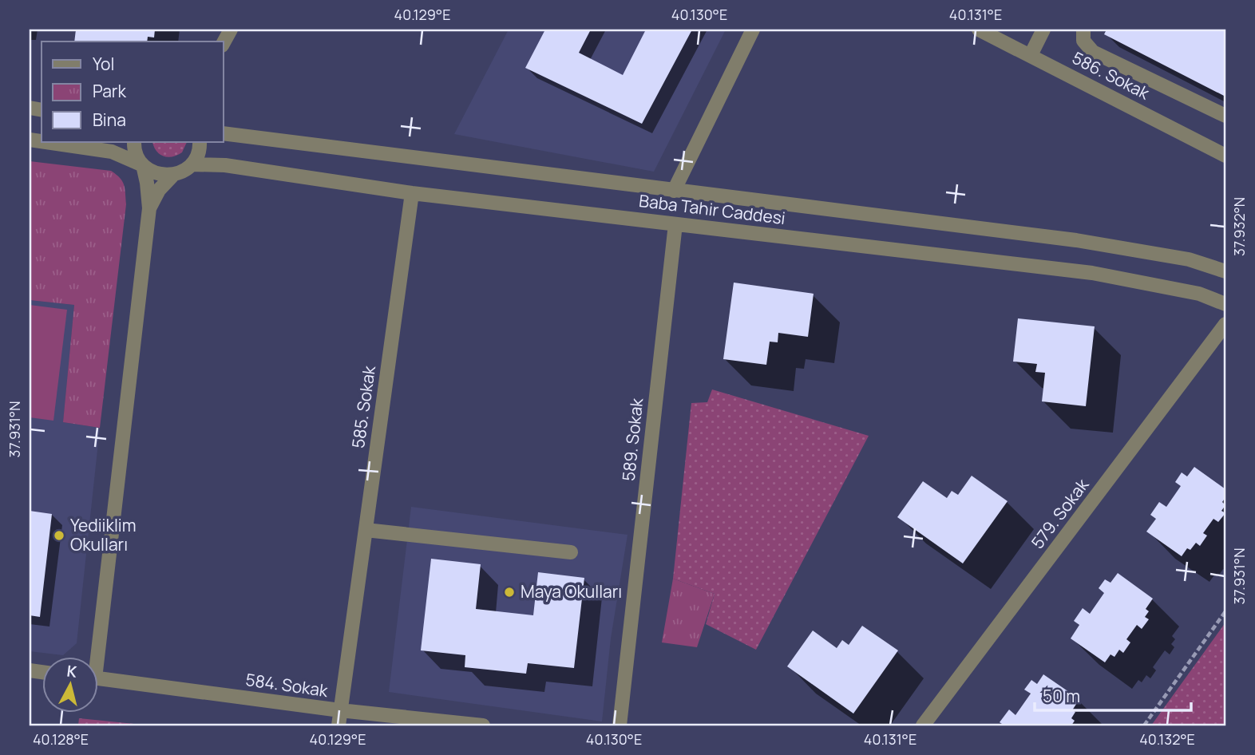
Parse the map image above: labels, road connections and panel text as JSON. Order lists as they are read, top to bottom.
{
  "streets": {
    "street": [
      "586. Sokak",
      "Baba Tahir Caddesi",
      "585. Sokak",
      "589. Sokak",
      "579. Sokak",
      "584. Sokak"
    ]
  },
  "crossings": [
    ["Baba Tahir Caddesi", "585. Sokak"],
    ["Baba Tahir Caddesi", "589. Sokak"],
    ["585. Sokak", "584. Sokak"]
  ],
  "places": ["Yediiklim Okulları", "Maya Okulları"],
  "legend": ["Yol", "Park", "Bina"],
  "scale_bar": "50 m",
  "north": "top",
  "coordinates": [
    "40.129°E",
    "40.130°E",
    "40.131°E",
    "37.932°N",
    "37.931°N",
    "40.128°E",
    "40.132°E"
  ]
}
